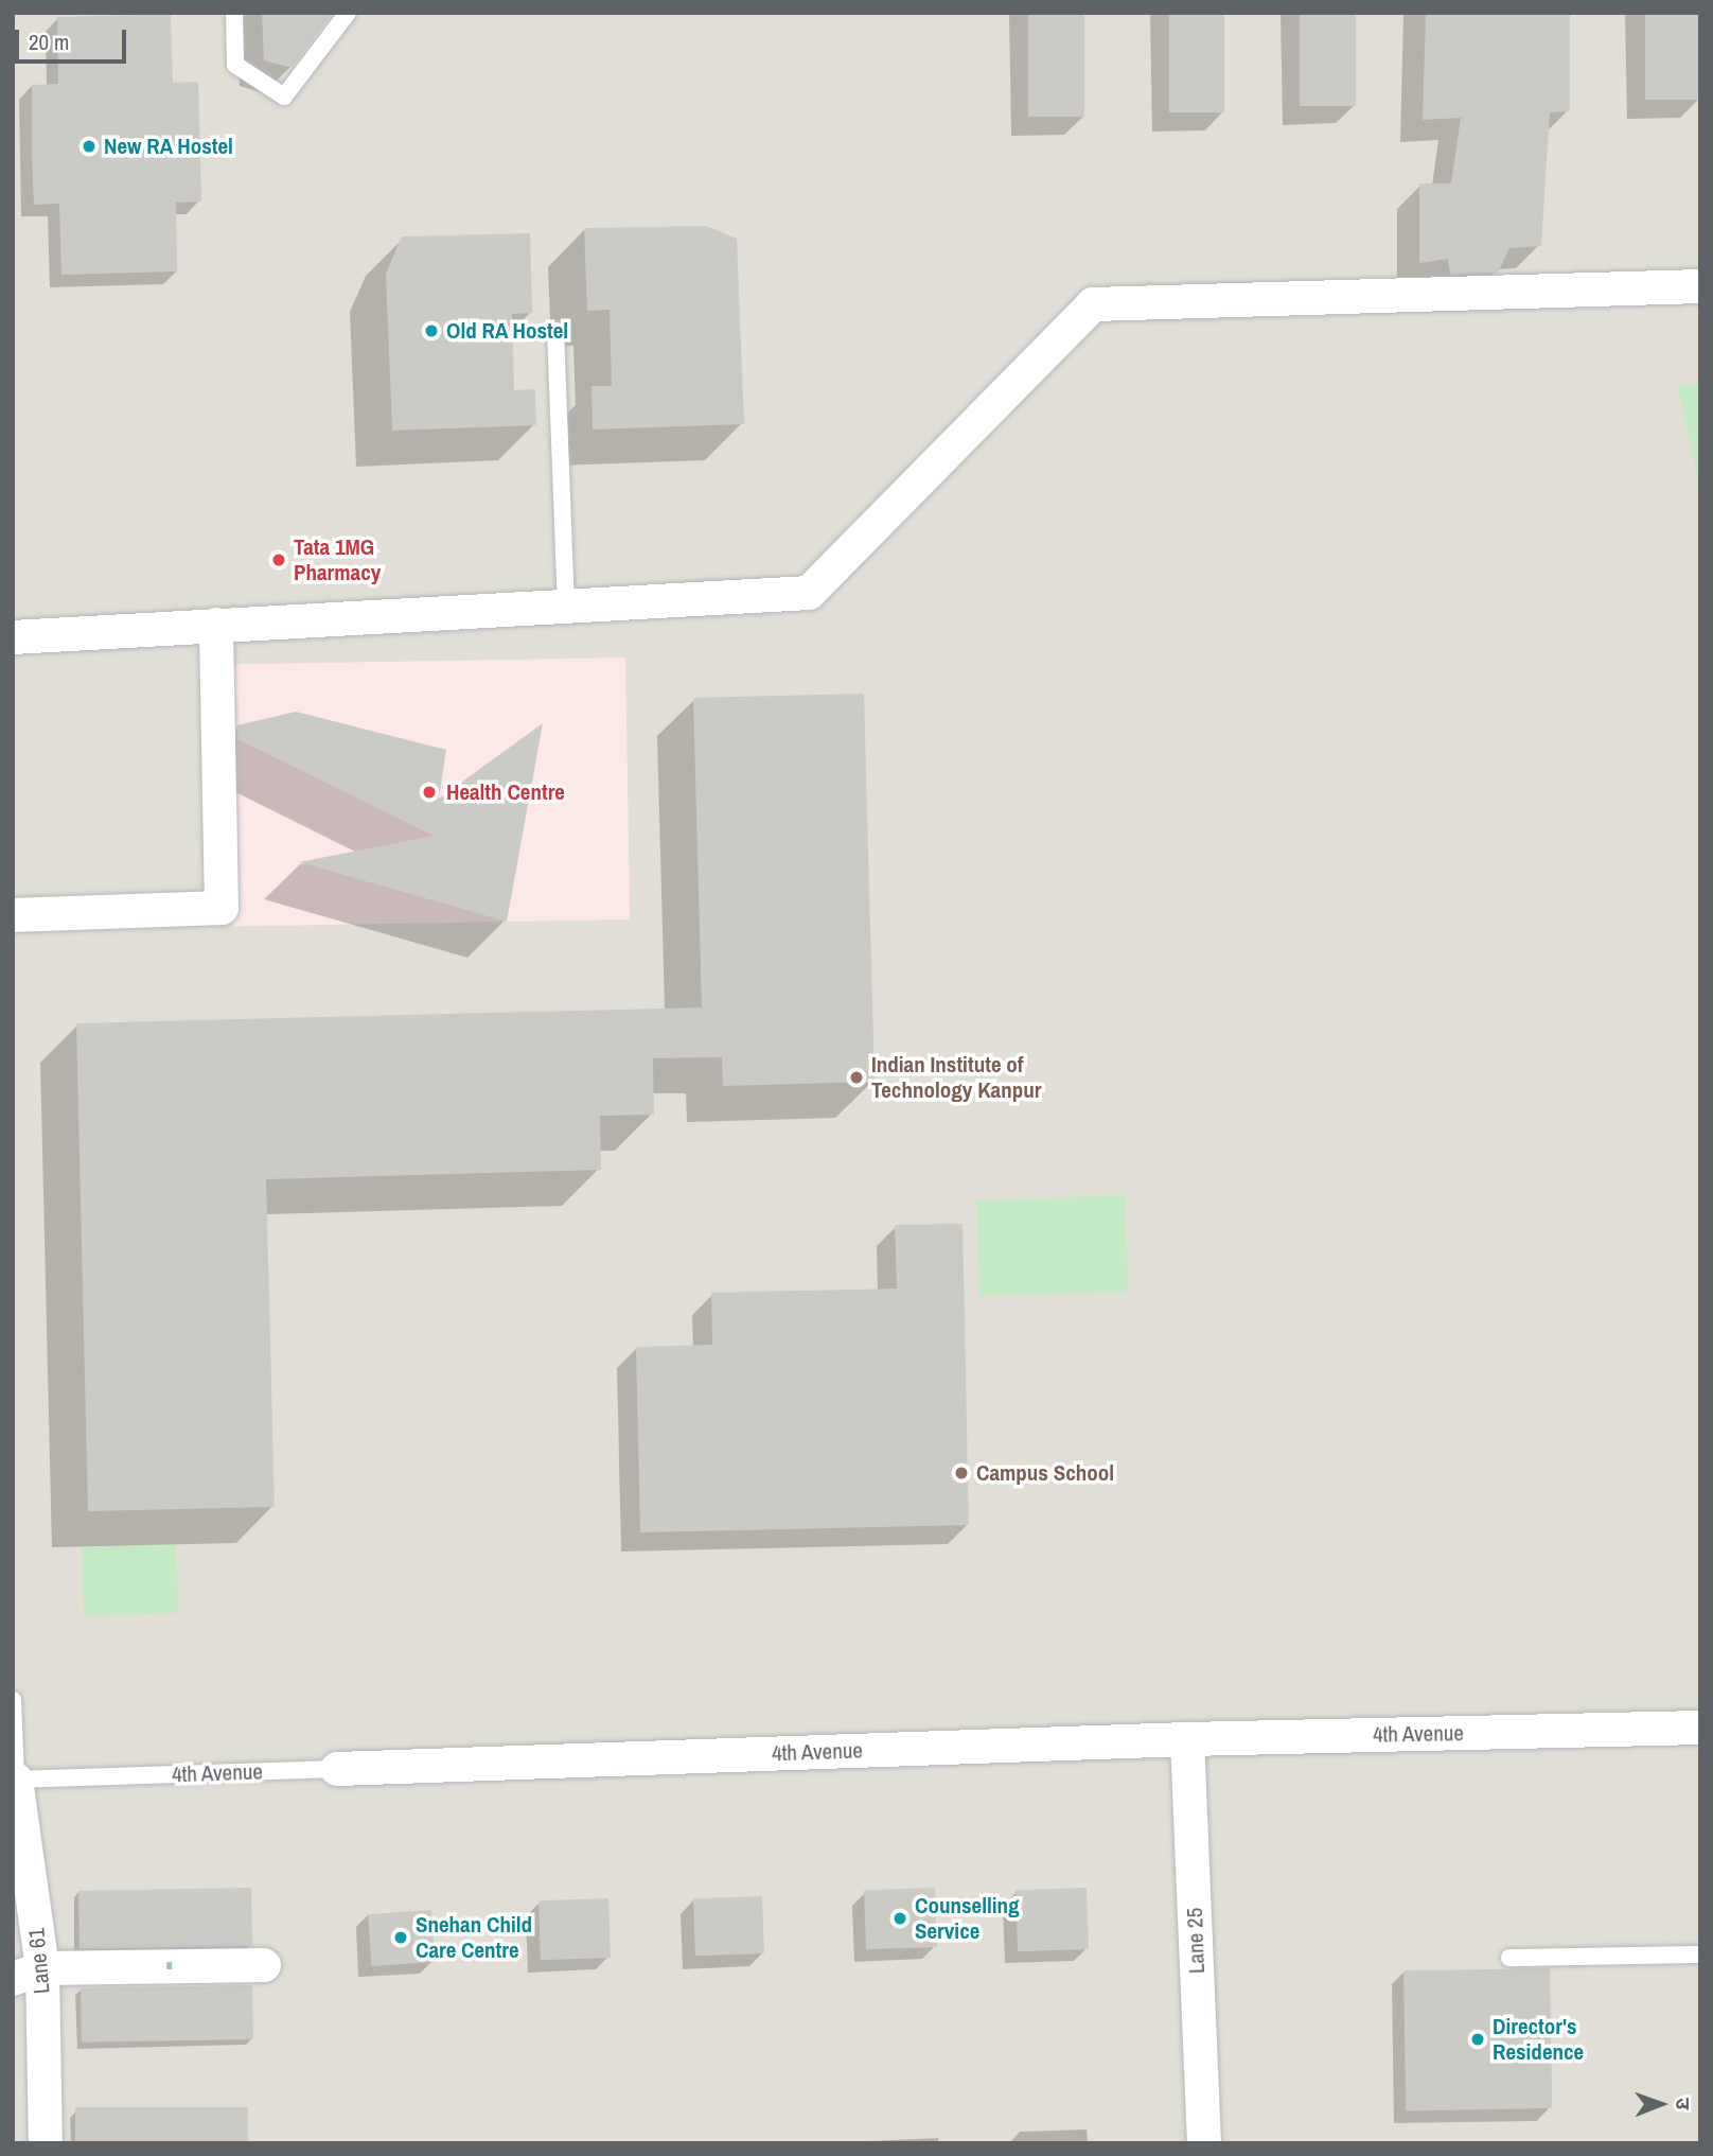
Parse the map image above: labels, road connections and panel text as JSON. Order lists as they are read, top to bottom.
{
  "streets": {
    "street": ["4th Avenue", "Lane 25", "Lane 61"]
  },
  "crossings": [
    ["4th Avenue", "Lane 25"],
    ["4th Avenue", "Lane 61"]
  ],
  "places": [
    "New RA Hostel",
    "Old RA Hostel",
    "Tata 1MG Pharmacy",
    "Health Centre",
    "Indian Institute of Technology Kanpur",
    "Campus School",
    "Counselling Service",
    "Snehan Child Care Centre",
    "Director's Residence"
  ],
  "scale_bar": "20 m",
  "north": "right"
}
